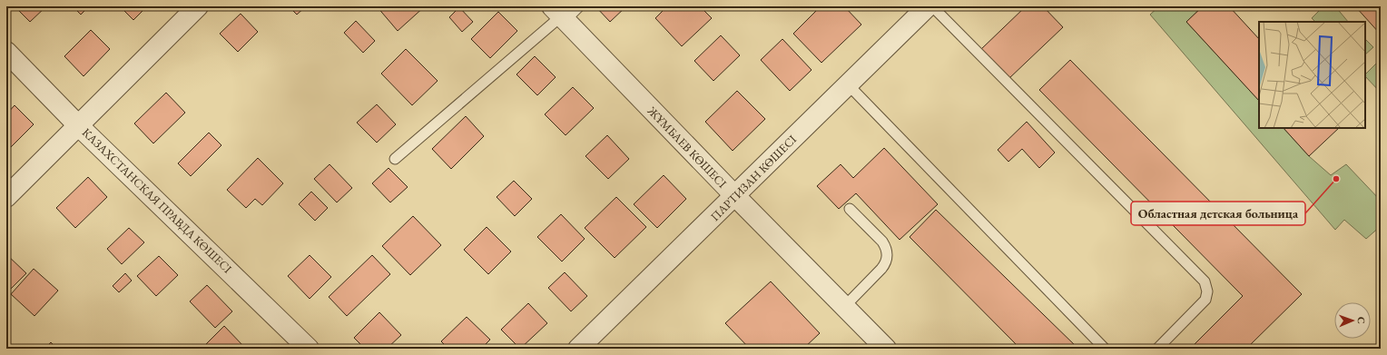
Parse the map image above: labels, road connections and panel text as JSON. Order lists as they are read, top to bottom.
{
  "streets": {
    "street": ["ЖҰМБАЕВ КӨШЕСІ", "ПАРТИЗАН КӨШЕСІ", "КАЗАХСТАНСКАЯ ПРАВДА КӨШЕСІ"]
  },
  "crossings": [
    ["ЖҰМБАЕВ КӨШЕСІ", "ПАРТИЗАН КӨШЕСІ"]
  ],
  "places": ["Областная детская больница"],
  "north": "right"
}
